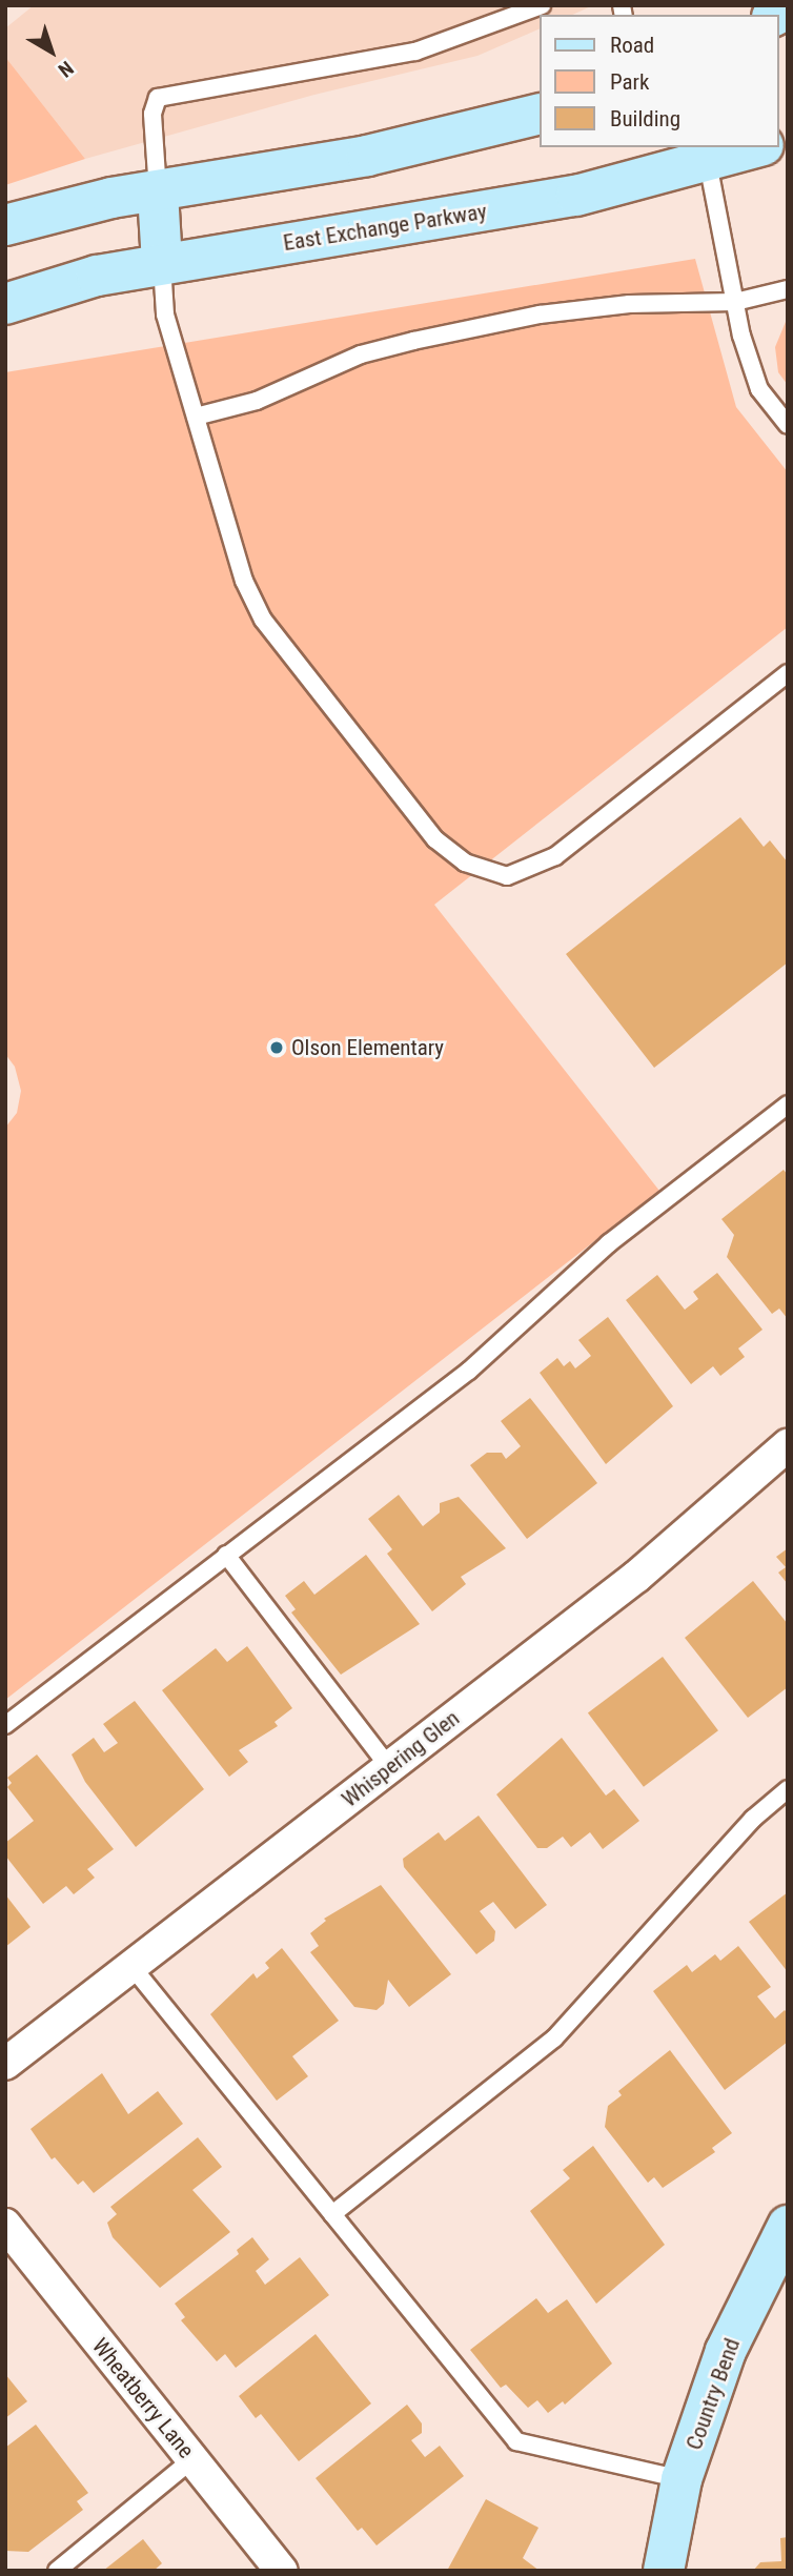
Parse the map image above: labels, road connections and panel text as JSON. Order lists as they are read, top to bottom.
{
  "streets": {
    "street": [
      "East Exchange Parkway",
      "Whispering Glen",
      "Country Bend",
      "Wheatberry Lane"
    ]
  },
  "places": ["Olson Elementary"],
  "legend": ["Road", "Park", "Building"],
  "north": "bottom right"
}
